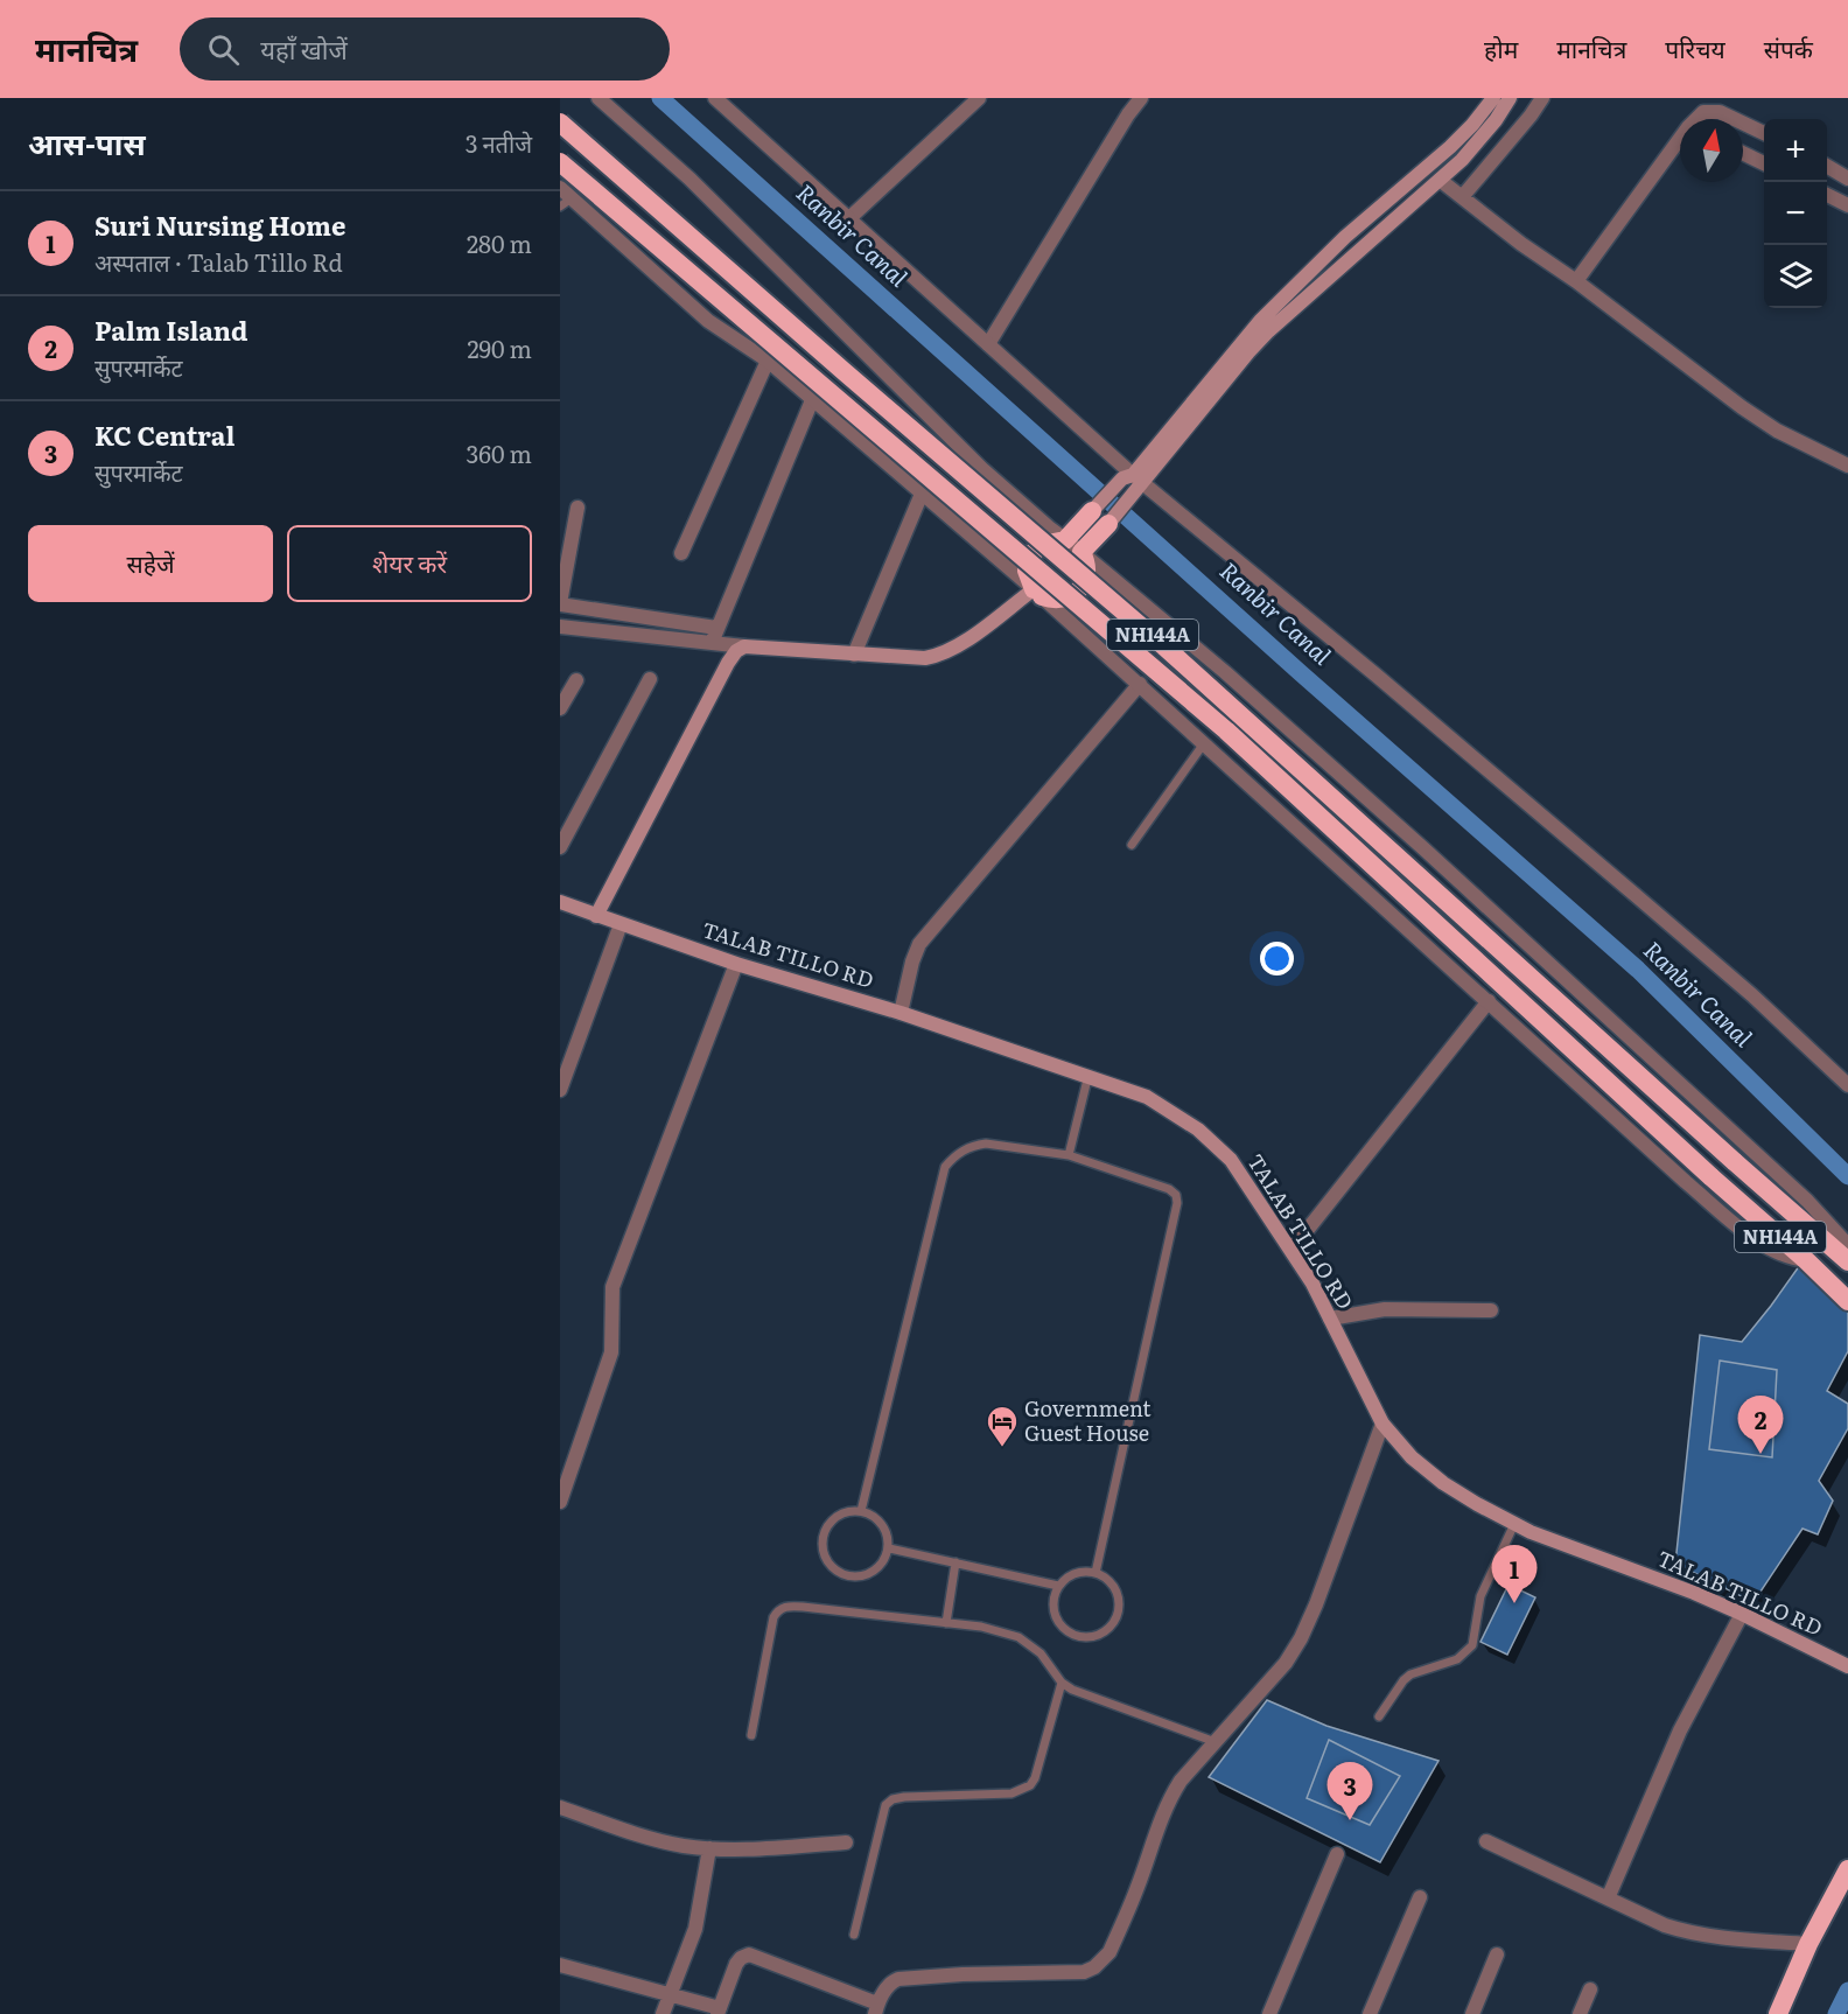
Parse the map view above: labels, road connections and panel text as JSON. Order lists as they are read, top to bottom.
{
  "streets": {
    "highway": ["NH144A"],
    "main road": ["TALAB TILLO RD"]
  },
  "water": ["Ranbir Canal"],
  "places": {
    "hotel": ["Government Guest House"]
  },
  "north": "top",
  "page": {
    "header": "मानचित्र",
    "search": "यहाँ खोजें",
    "nav": [
      "होम",
      "मानचित्र",
      "परिचय",
      "संपर्क"
    ],
    "heading": ["आस-पास", "3 नतीजे"],
    "map_buttons": ["+", "−"],
    "list": [
      {
        "mark": "1",
        "name": "Suri Nursing Home",
        "note": "अस्पताल · Talab Tillo Rd",
        "value": "280 m"
      },
      {
        "mark": "2",
        "name": "Palm Island",
        "note": "सुपरमार्केट",
        "value": "290 m"
      },
      {
        "mark": "3",
        "name": "KC Central",
        "note": "सुपरमार्केट",
        "value": "360 m"
      }
    ],
    "buttons": ["सहेजें", "शेयर करें"],
    "pins": ["2", "1", "3"]
  }
}
